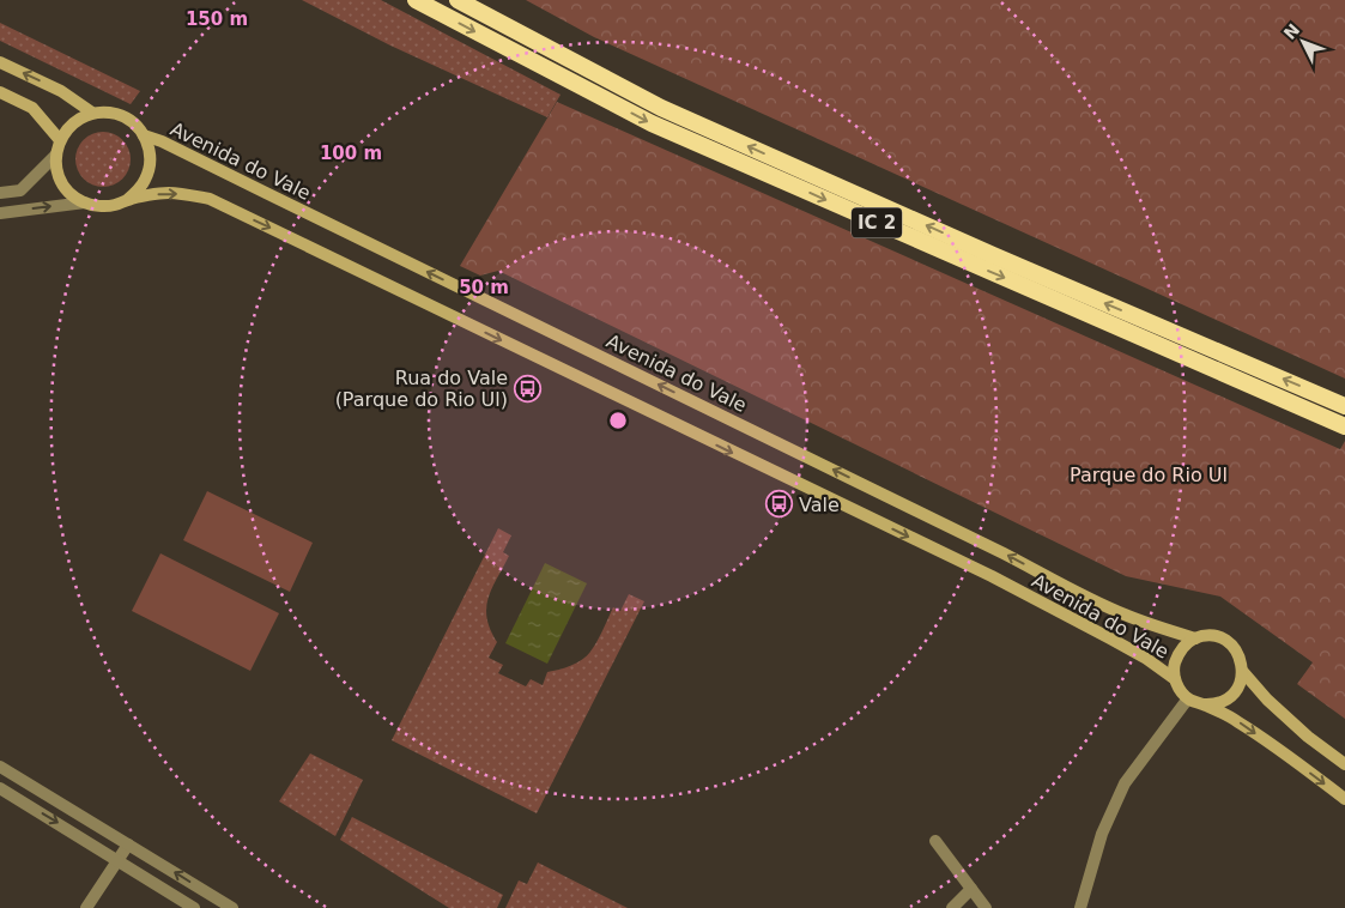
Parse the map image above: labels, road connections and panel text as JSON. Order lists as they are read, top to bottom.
{
  "streets": {
    "highway": ["IC 2"],
    "main road": ["Avenida do Vale"]
  },
  "parks": ["Parque do Rio Ul"],
  "places": {
    "bus stop": ["Rua do Vale (Parque do Rio Ul)", "Vale"]
  },
  "north": "top left",
  "rings": ["150 m", "100 m", "50 m"]
}
